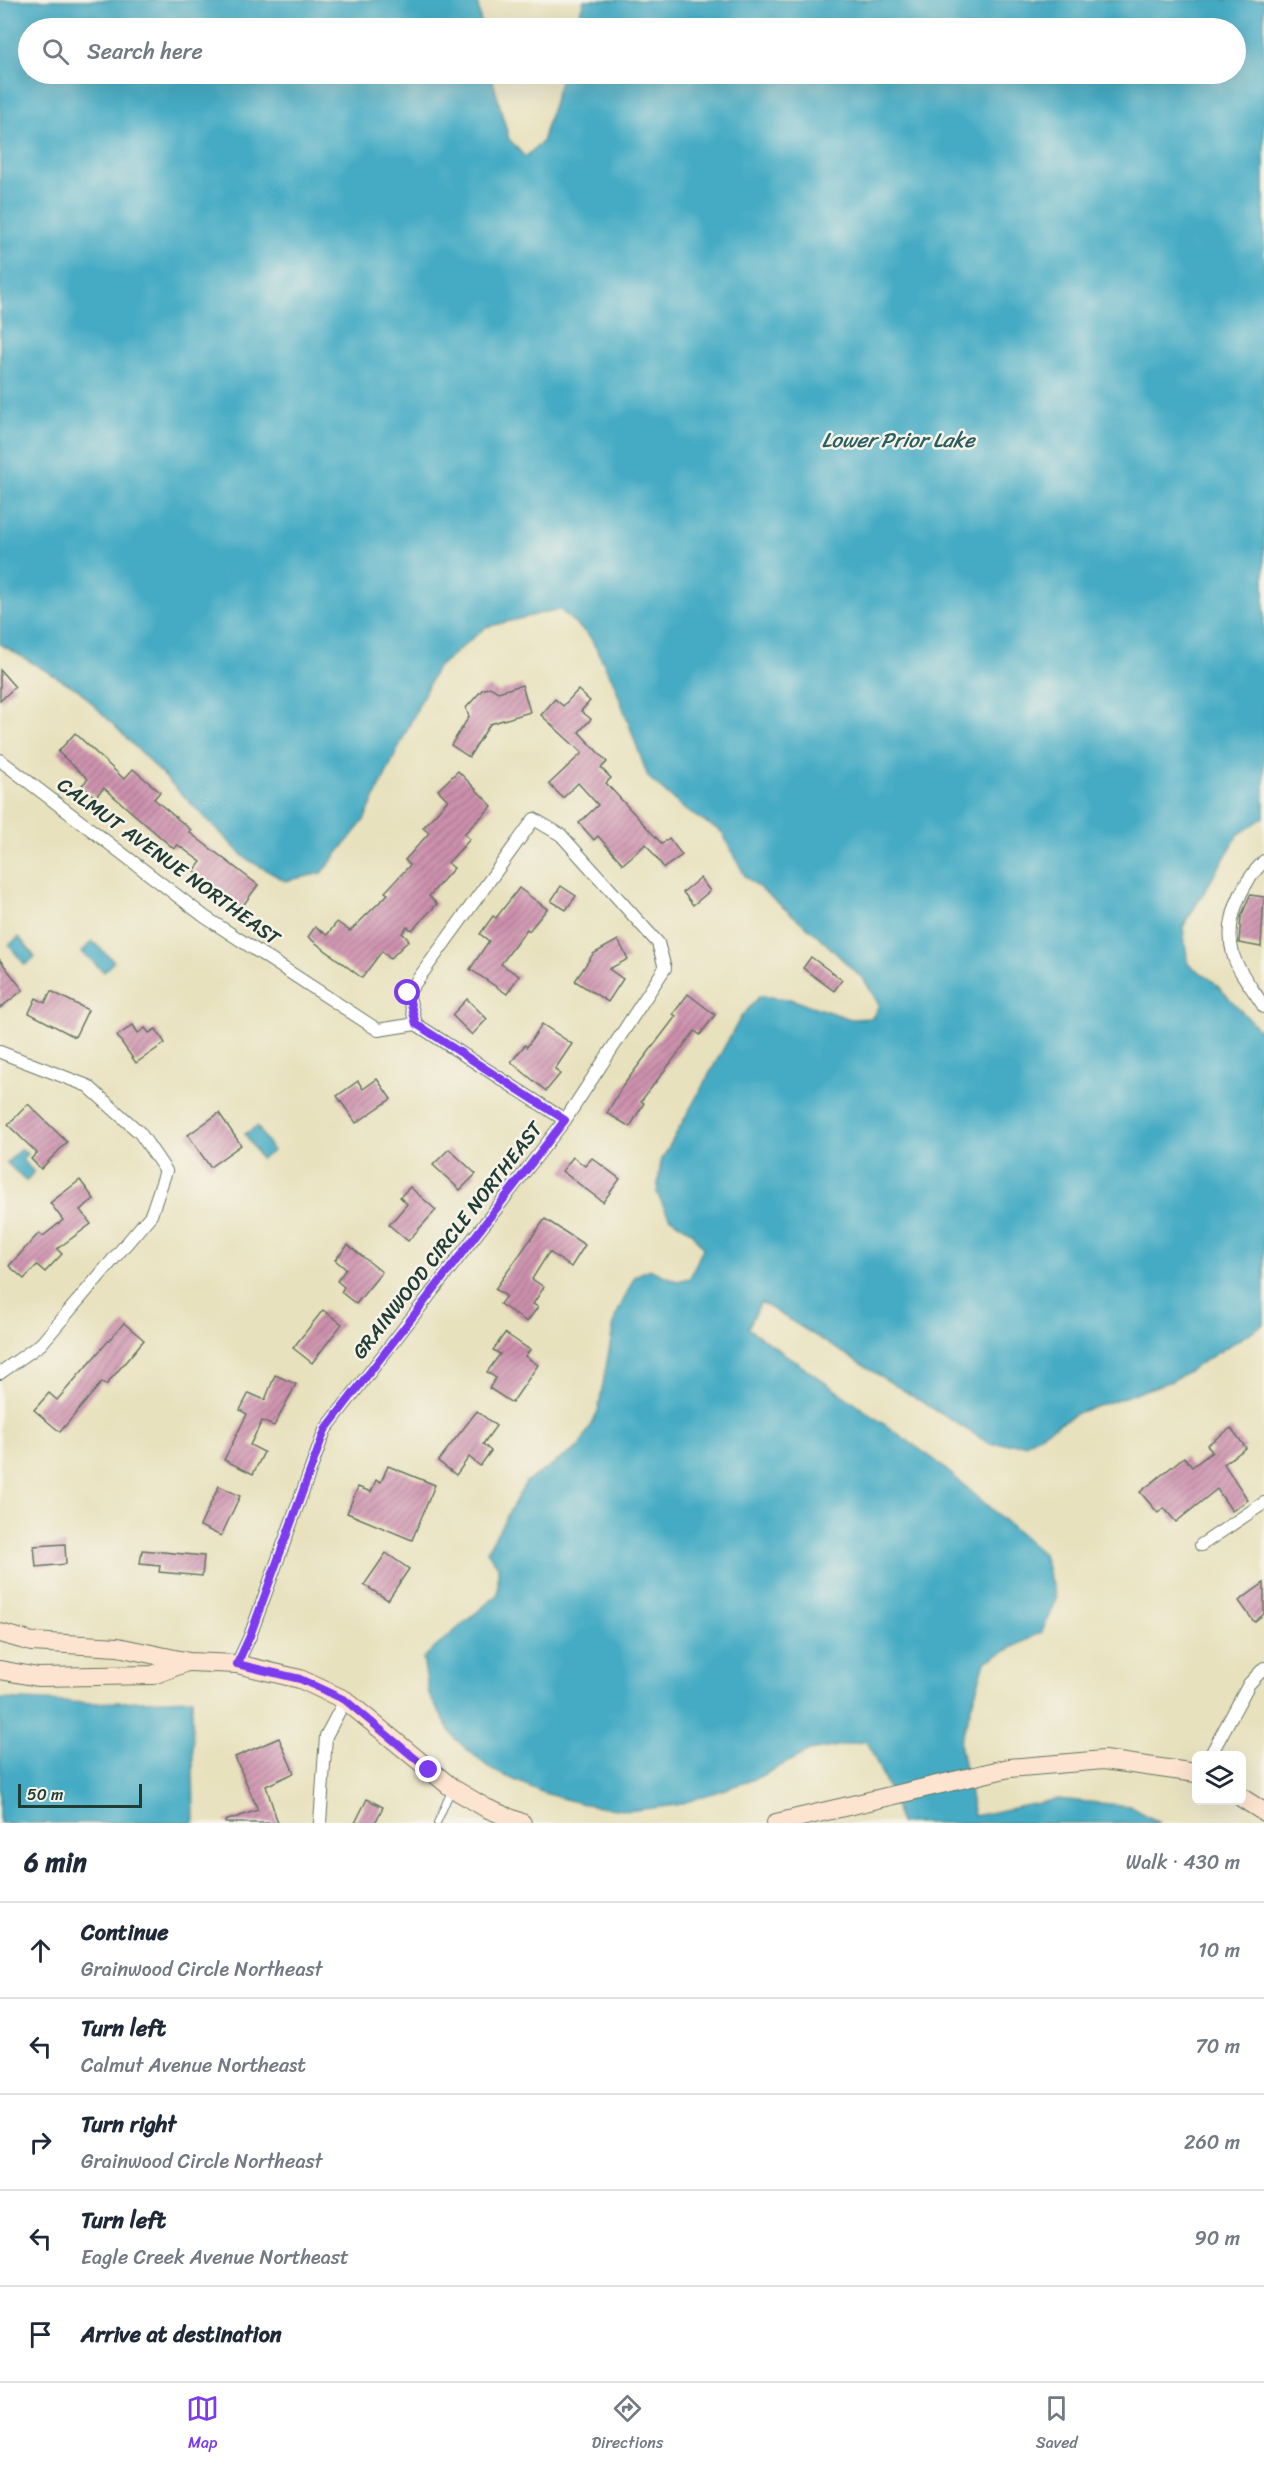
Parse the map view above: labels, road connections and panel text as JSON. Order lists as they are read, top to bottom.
{
  "streets": {
    "street": ["CALMUT AVENUE NORTHEAST", "GRAINWOOD CIRCLE NORTHEAST"]
  },
  "crossings": [
    ["CALMUT AVENUE NORTHEAST", "GRAINWOOD CIRCLE NORTHEAST"]
  ],
  "water": ["Lower Prior Lake"],
  "scale_bar": "50 m",
  "page": {
    "search": "Search here",
    "scale": "50 m",
    "heading": ["6 min", "Walk · 430 m"],
    "list": [
      ["Continue", "Grainwood Circle Northeast", "10 m"],
      ["Turn left", "Calmut Avenue Northeast", "70 m"],
      ["Turn right", "Grainwood Circle Northeast", "260 m"],
      ["Turn left", "Eagle Creek Avenue Northeast", "90 m"],
      "Arrive at destination"
    ],
    "nav": ["Map", "Directions", "Saved"]
  }
}
